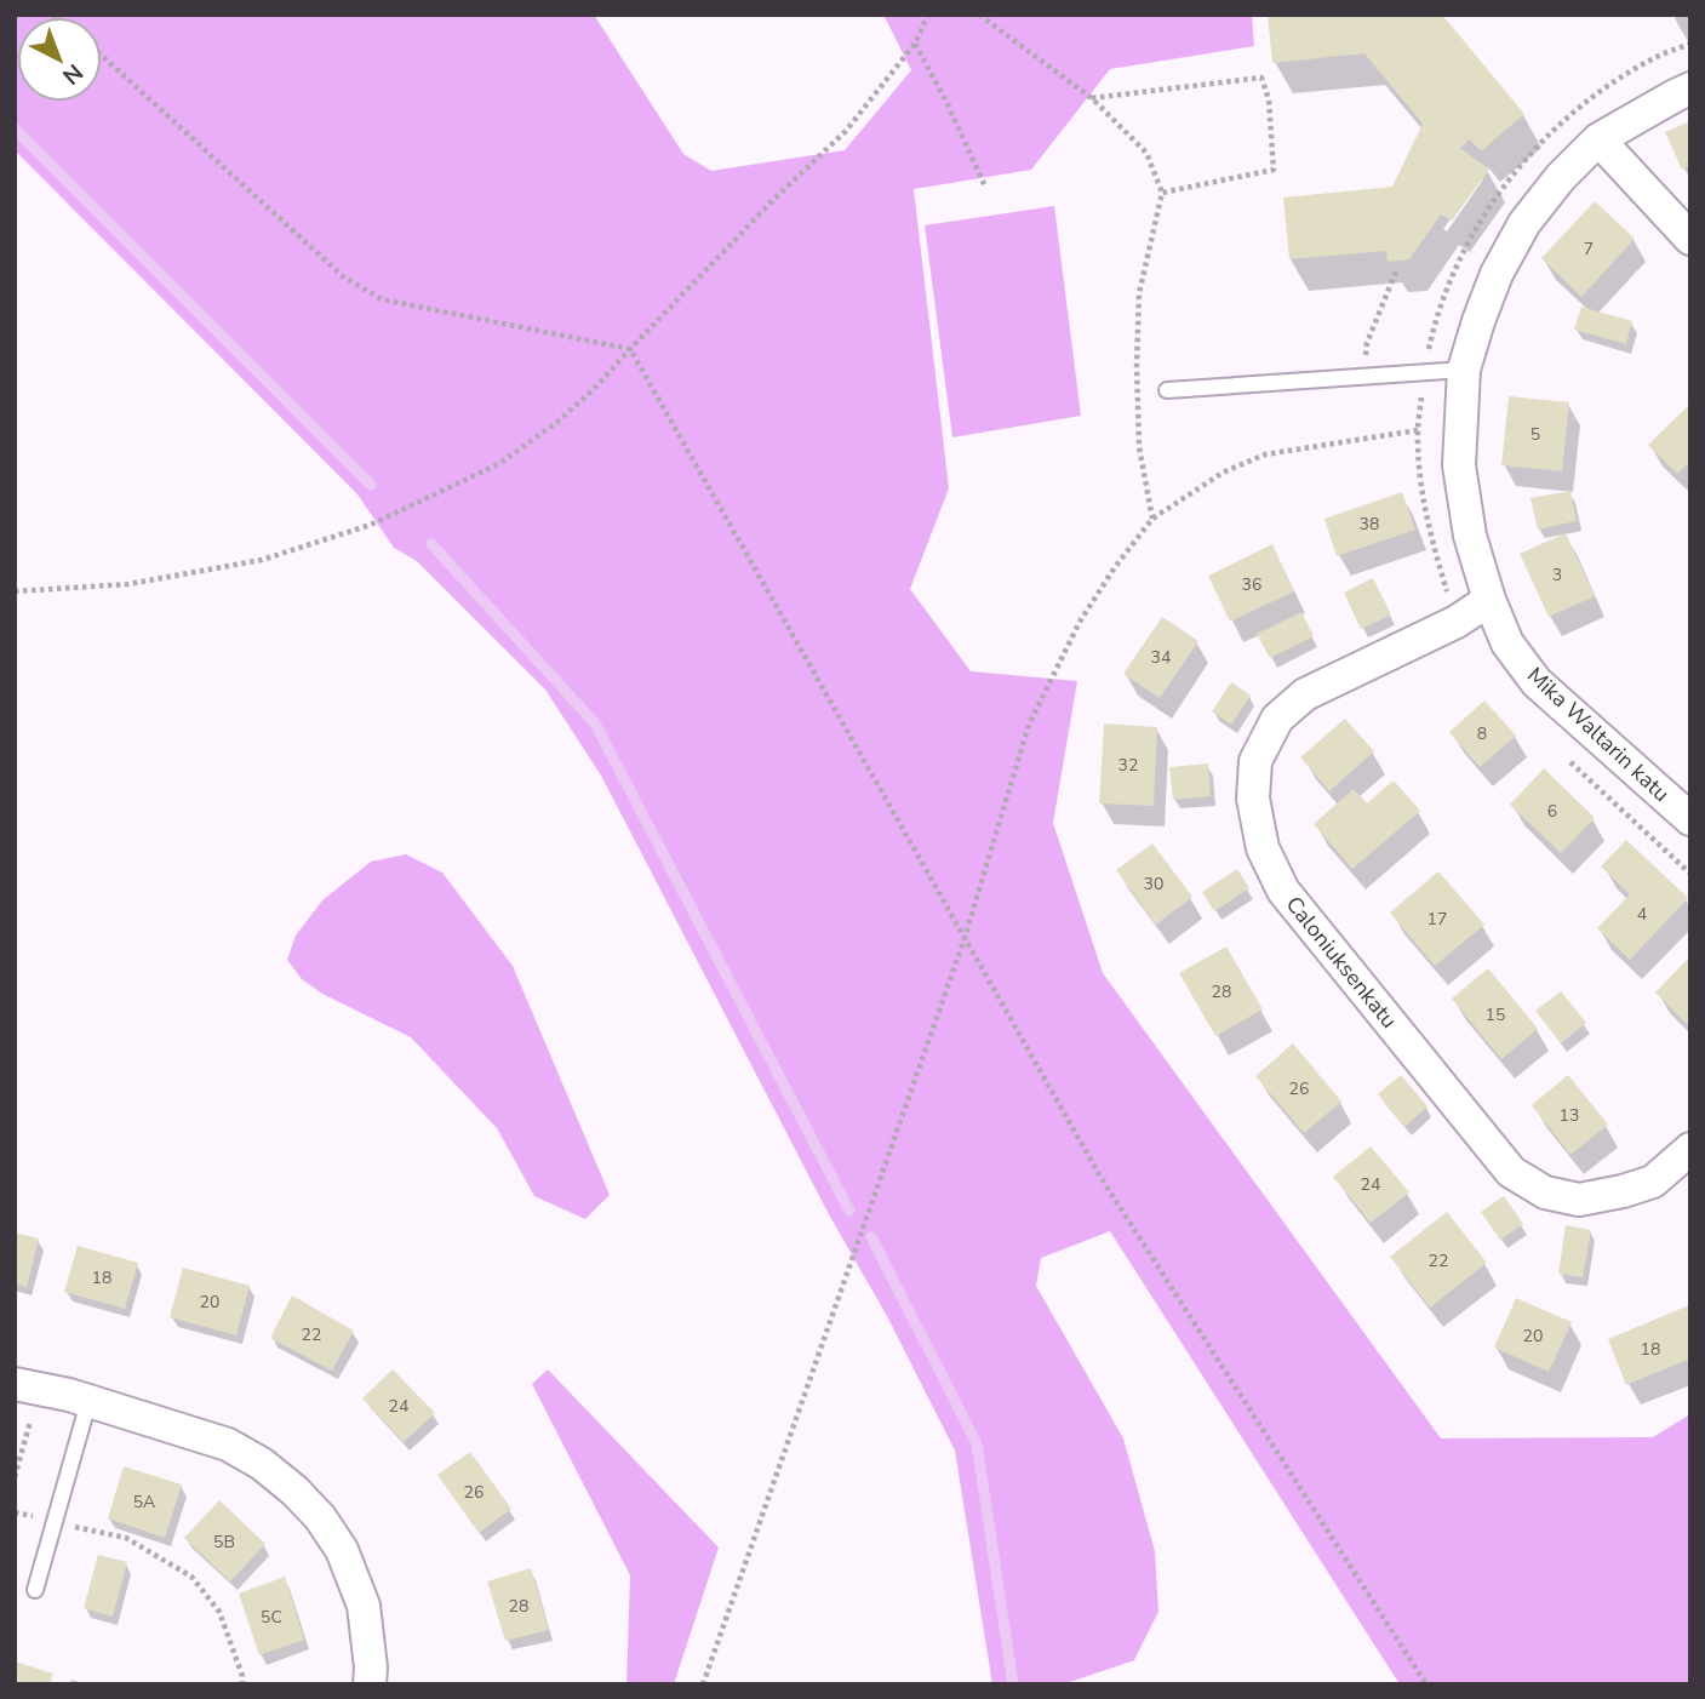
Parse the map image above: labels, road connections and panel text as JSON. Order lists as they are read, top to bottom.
{
  "streets": {
    "street": ["Mika Waltarin katu", "Caloniuksenkatu"]
  },
  "crossings": [
    ["Mika Waltarin katu", "Caloniuksenkatu"]
  ],
  "house_numbers": [
    "7",
    "5",
    "38",
    "3",
    "36",
    "34",
    "8",
    "32",
    "6",
    "30",
    "4",
    "17",
    "28",
    "15",
    "26",
    "13",
    "24",
    "22",
    "18",
    "20",
    "22",
    "20",
    "18",
    "24",
    "26",
    "5A",
    "5B",
    "28",
    "5C"
  ],
  "north": "bottom right"
}
